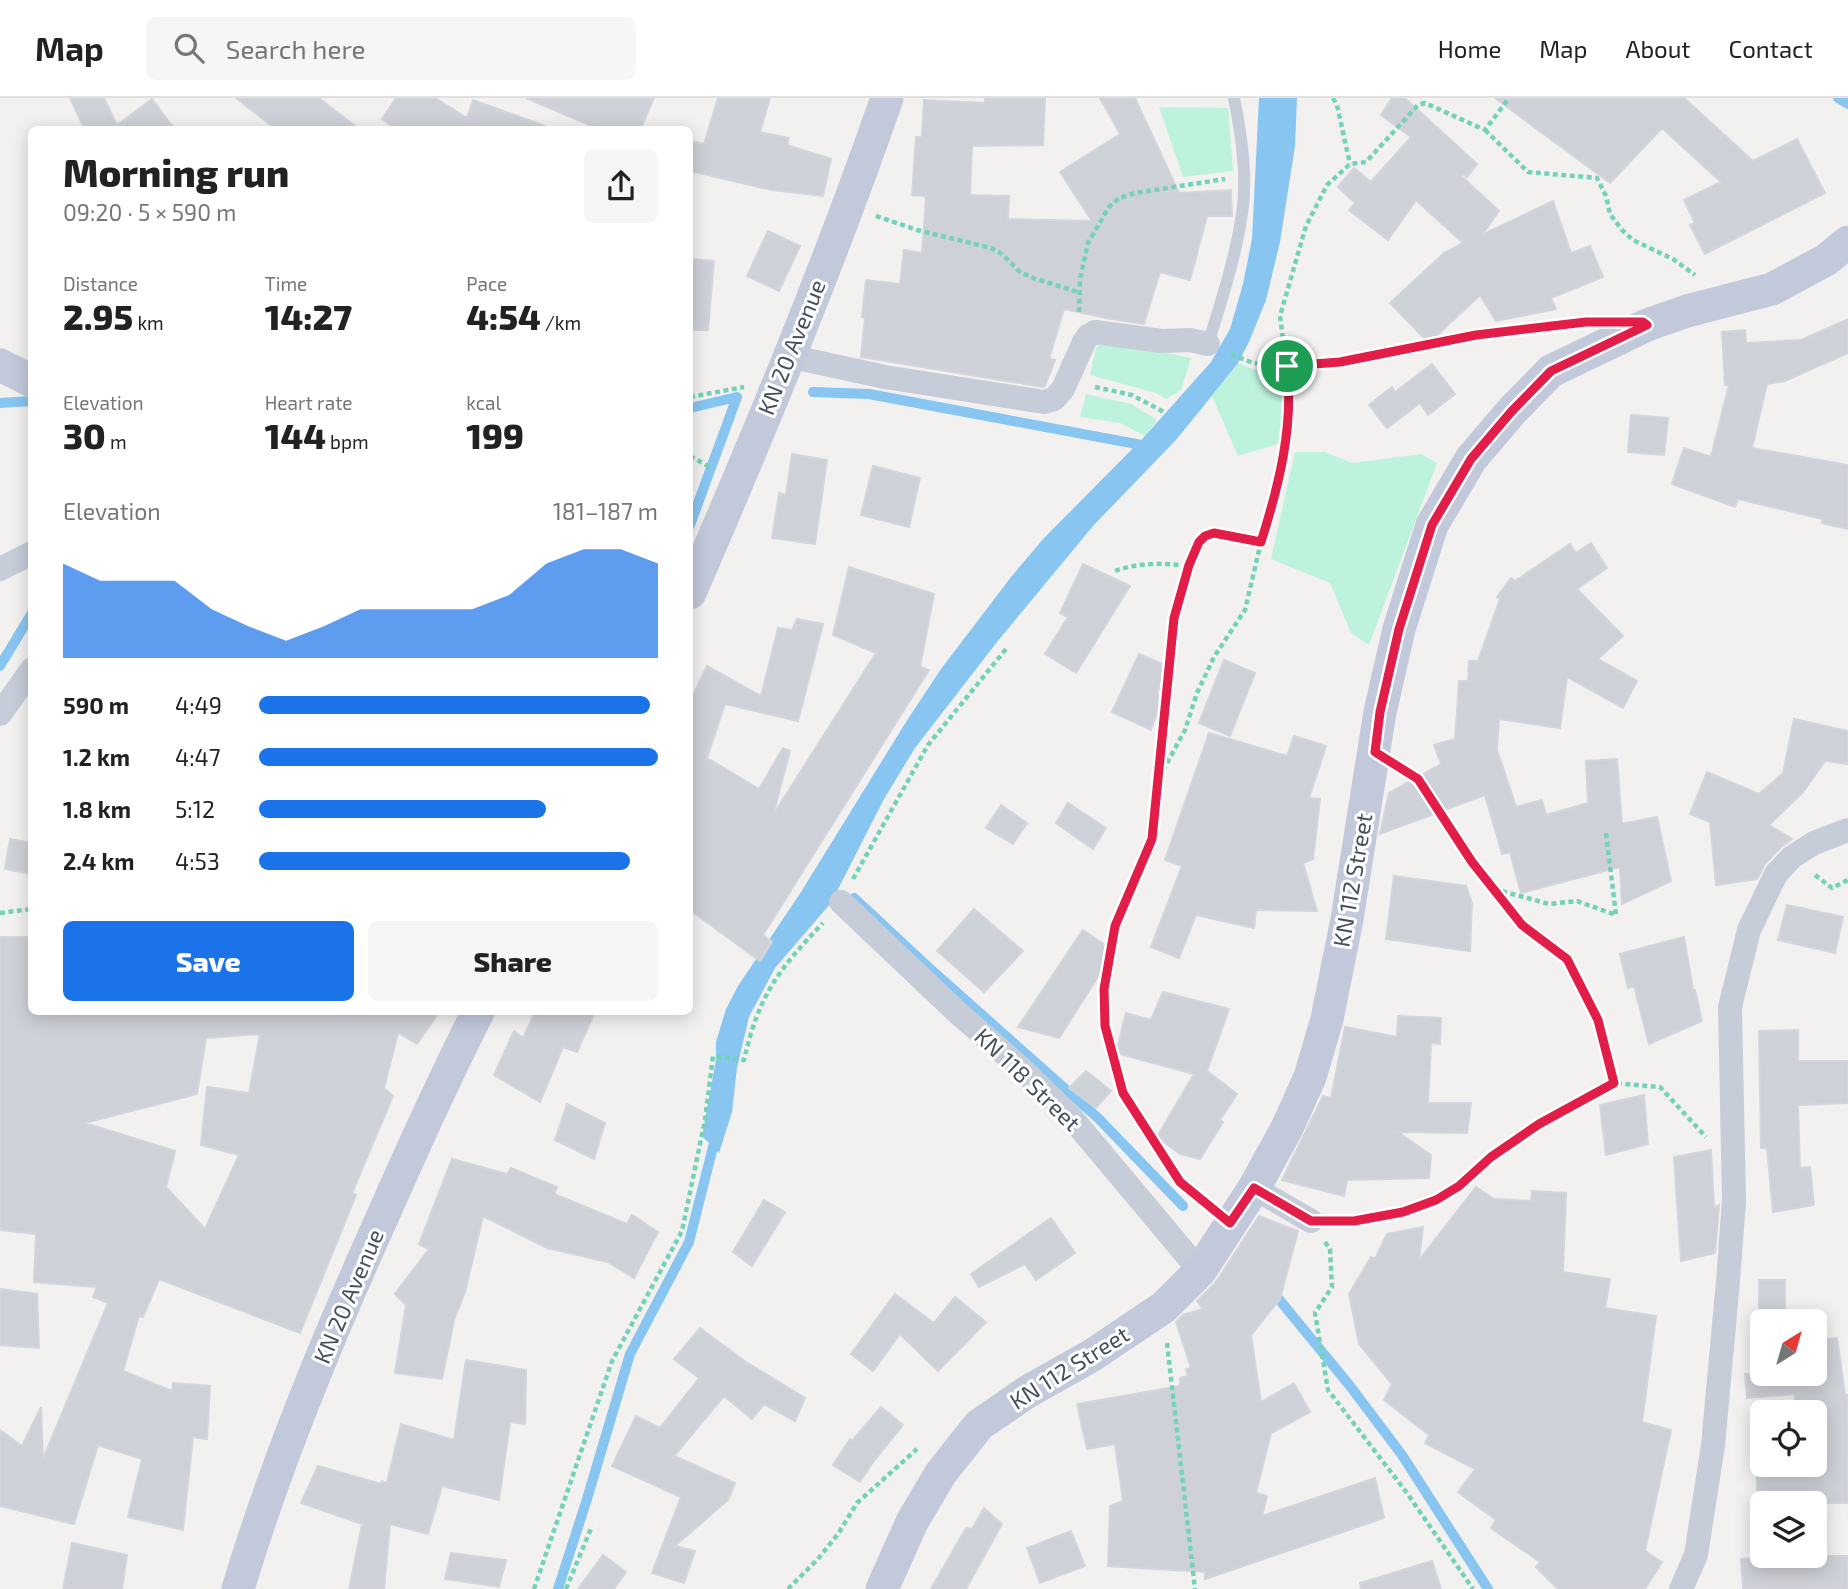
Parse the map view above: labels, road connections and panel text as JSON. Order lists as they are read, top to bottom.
{
  "streets": {
    "street": ["KN 20 Avenue", "KN 112 Street", "KN 118 Street"]
  },
  "crossings": [
    ["KN 112 Street", "KN 118 Street"]
  ],
  "north": "top right",
  "page": {
    "header": "Map",
    "search": "Search here",
    "nav": [
      "Home",
      "Map",
      "About",
      "Contact"
    ],
    "heading": ["Morning run", "09:20 · 5 × 590 m"],
    "stats": [
      ["Distance", "2.95 km"],
      ["Time", "14:27"],
      ["Pace", "4:54 /km"],
      ["Elevation", "30 m"],
      ["Heart rate", "144 bpm"],
      ["kcal", "199"]
    ],
    "chart": ["Elevation", "181–187 m"],
    "list": [
      {
        "name": "590 m",
        "note": "4:49"
      },
      {
        "name": "1.2 km",
        "note": "4:47"
      },
      {
        "name": "1.8 km",
        "note": "5:12"
      },
      {
        "name": "2.4 km",
        "note": "4:53"
      }
    ],
    "buttons": ["Save", "Share"]
  }
}
